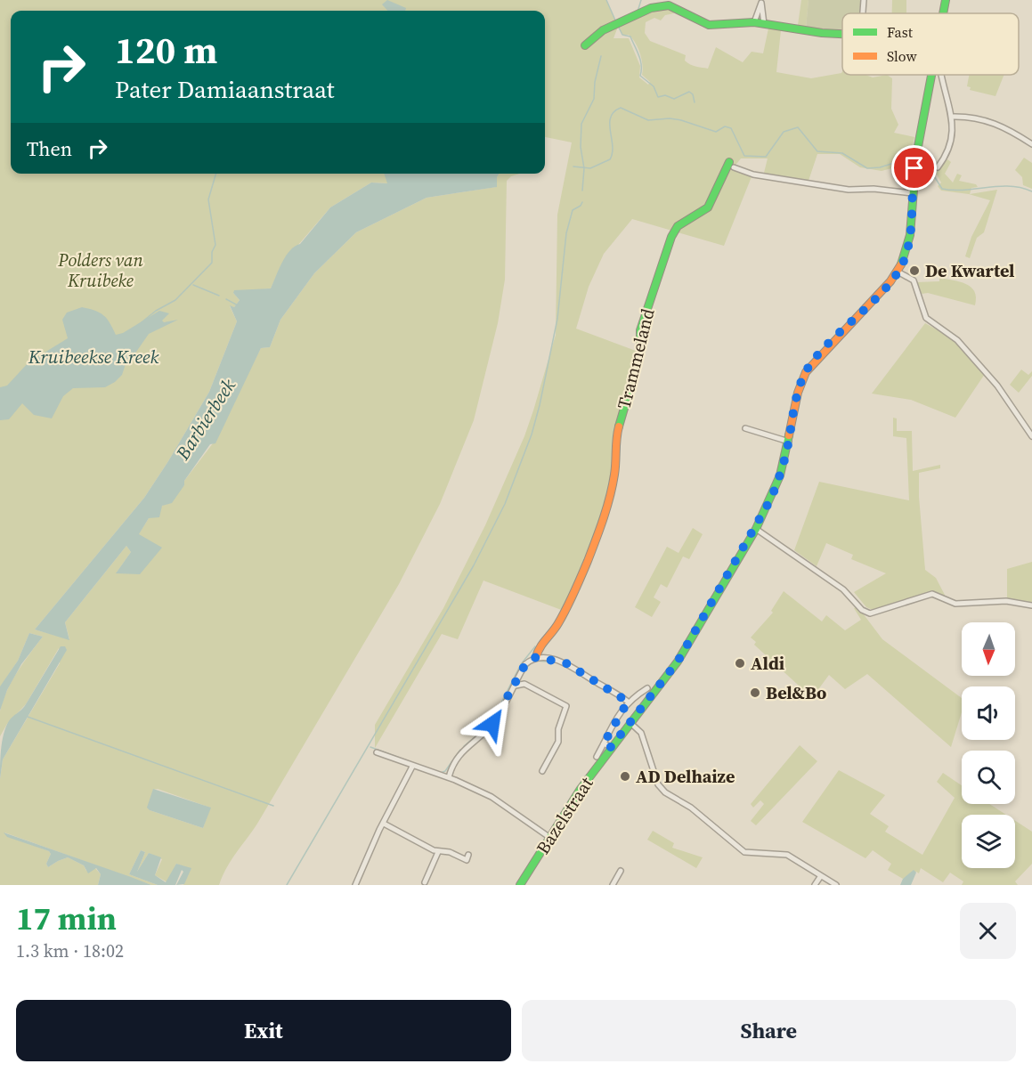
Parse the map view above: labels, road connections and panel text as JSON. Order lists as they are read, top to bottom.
{
  "streets": {
    "main road": ["Trammeland", "Bazelstraat"]
  },
  "water": ["Kruibeekse Kreek", "Barbierbeek"],
  "parks": ["Polders van Kruibeke"],
  "places": [
    "De Kwartel",
    "Aldi",
    "Bel&Bo",
    "AD Delhaize"
  ],
  "legend": ["Fast", "Slow"],
  "north": "bottom",
  "page": {
    "turn": ["120 m", "Pater Damiaanstraat"],
    "then": "Then",
    "heading": ["17 min", "1.3 km · 18:02"],
    "buttons": ["Exit", "Share"]
  }
}
